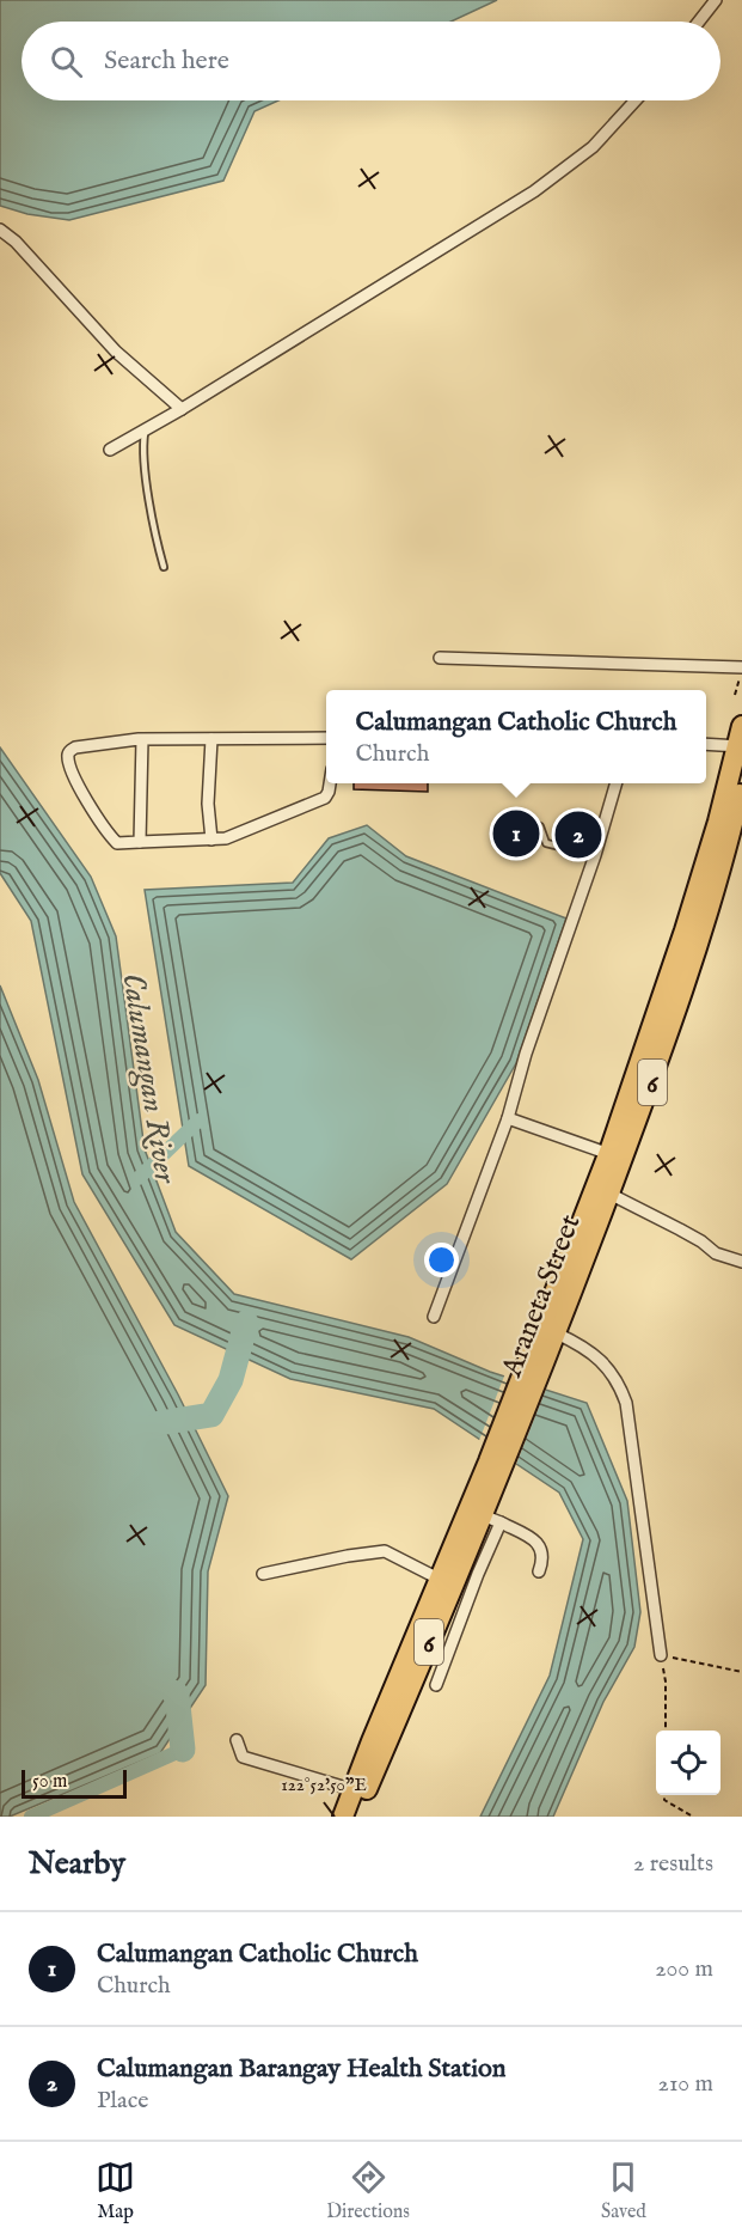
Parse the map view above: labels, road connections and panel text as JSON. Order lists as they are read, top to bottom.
{
  "streets": {
    "highway": ["6", "Araneta Street"]
  },
  "water": ["Calumangan River"],
  "scale_bar": "50 m",
  "page": {
    "search": "Search here",
    "popup": ["Calumangan Catholic Church", "Church"],
    "pins": ["1", "2"],
    "scale": "50 m",
    "heading": ["Nearby", "2 results"],
    "list": [
      {
        "mark": "1",
        "name": "Calumangan Catholic Church",
        "note": "Church",
        "value": "200 m"
      },
      {
        "mark": "2",
        "name": "Calumangan Barangay Health Station",
        "note": "Place",
        "value": "210 m"
      }
    ],
    "nav": ["Map", "Directions", "Saved"]
  },
  "coordinates": ["122°52'50\"E"]
}
